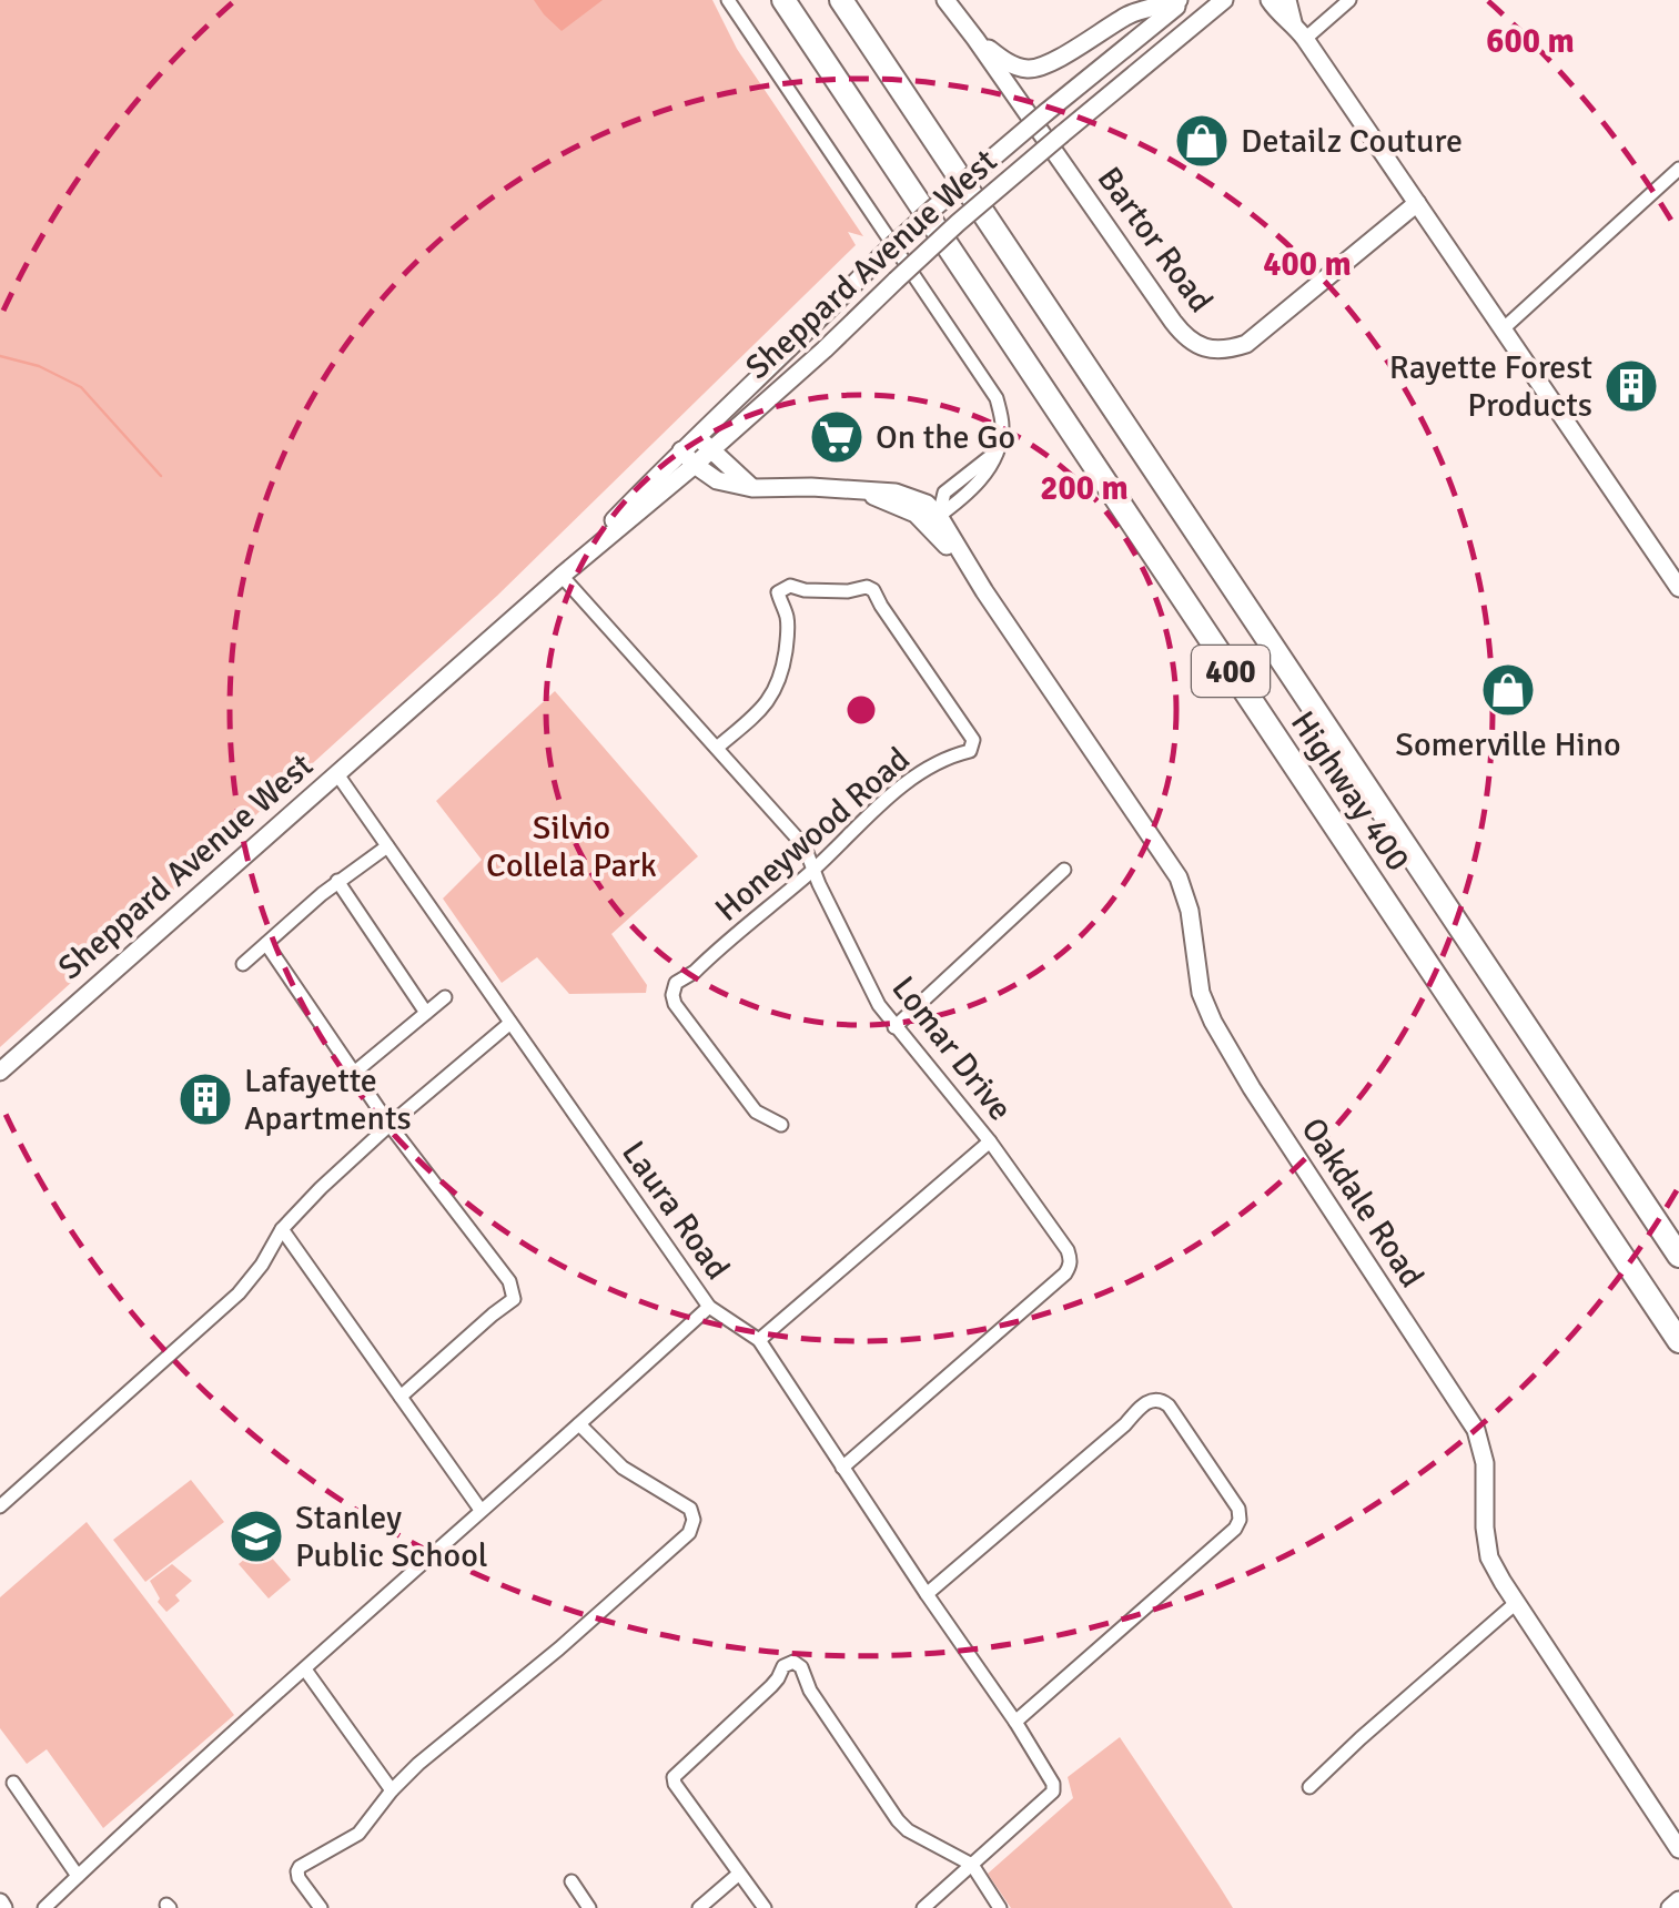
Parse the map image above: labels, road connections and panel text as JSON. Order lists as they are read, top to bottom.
{
  "streets": {
    "highway": ["400", "Highway 400"],
    "street": [
      "Bartor Road",
      "Sheppard Avenue West",
      "Honeywood Road",
      "Lomar Drive",
      "Oakdale Road",
      "Laura Road"
    ]
  },
  "crossings": [
    ["Sheppard Avenue West", "Lomar Drive"],
    ["Sheppard Avenue West", "Laura Road"],
    ["Honeywood Road", "Lomar Drive"],
    ["Lomar Drive", "Laura Road"]
  ],
  "parks": ["Silvio Collela Park"],
  "places": {
    "shop": ["Detailz Couture", "Somerville Hino"],
    "building": ["Rayette Forest Products", "Lafayette Apartments"],
    "supermarket": ["On the Go"],
    "school or university": ["Stanley Public School"]
  },
  "rings": ["600 m", "400 m", "200 m"]
}
